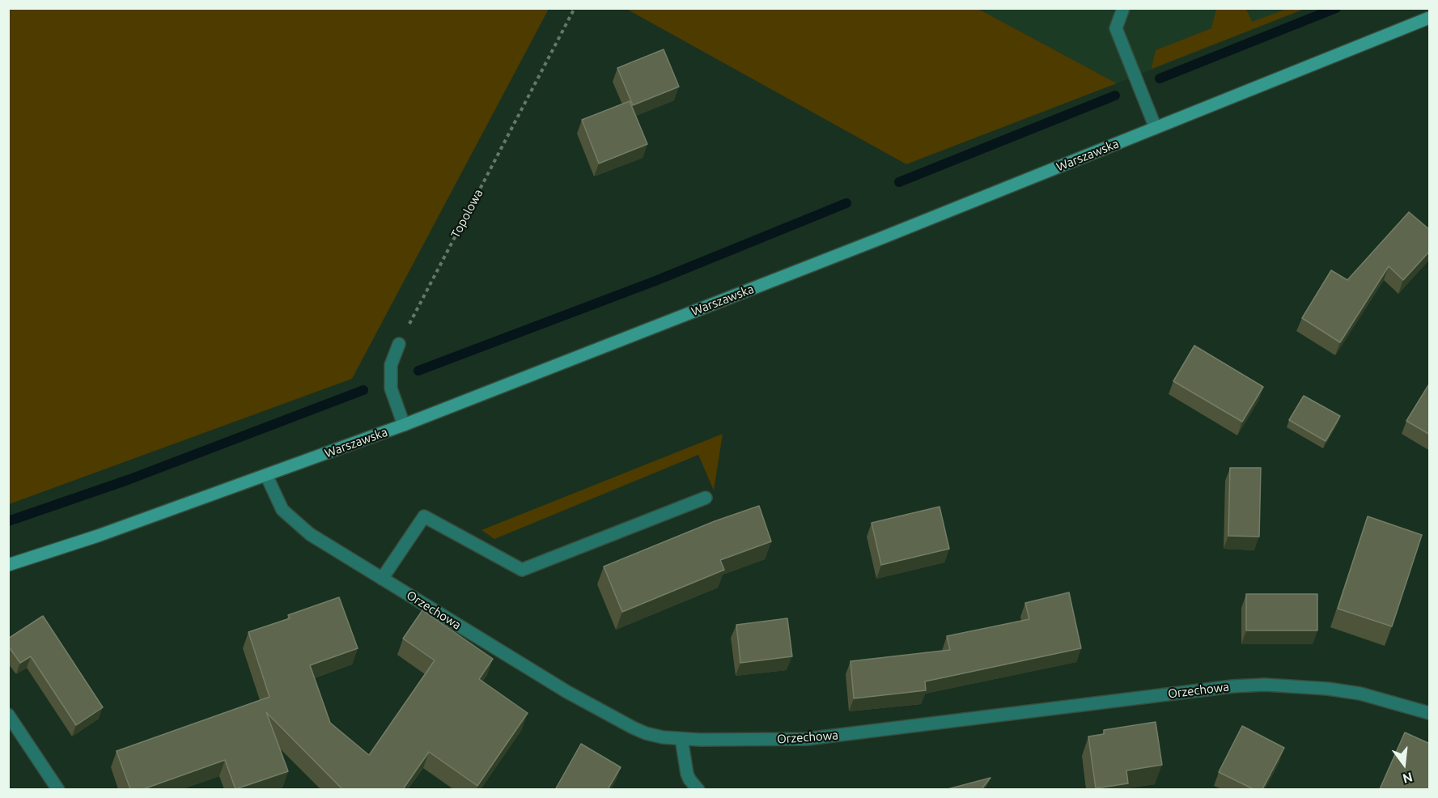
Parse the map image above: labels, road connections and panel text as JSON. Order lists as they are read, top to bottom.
{
  "streets": {
    "main road": ["Warszawska"],
    "street": ["Orzechowa"],
    "path": ["Topolowa"]
  },
  "crossings": [
    ["Warszawska", "Orzechowa"]
  ],
  "north": "bottom"
}
